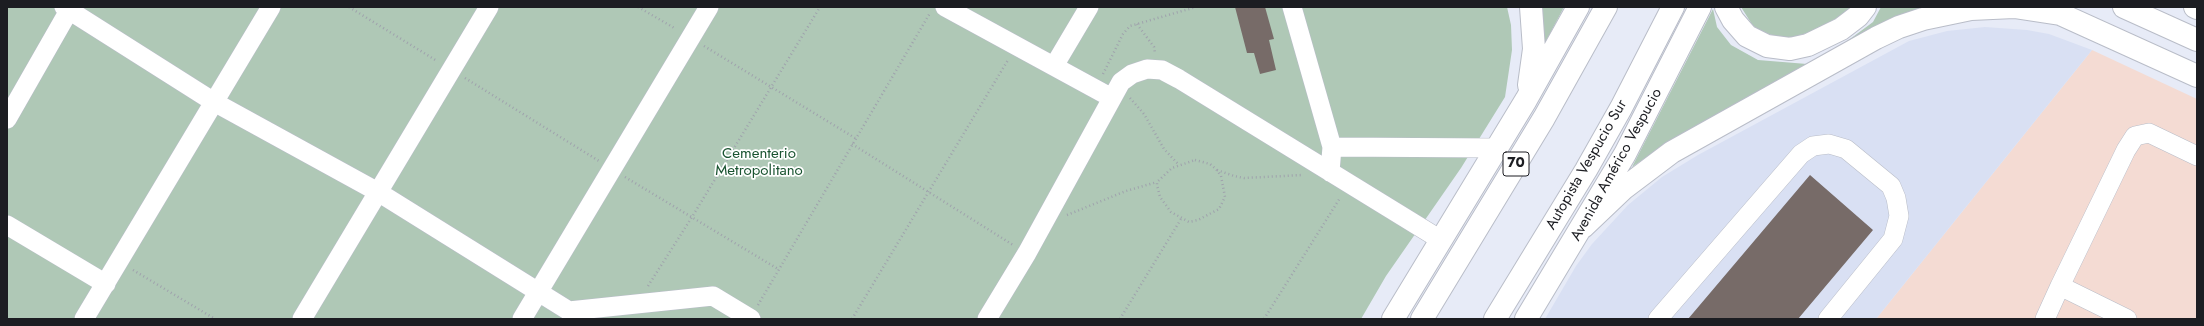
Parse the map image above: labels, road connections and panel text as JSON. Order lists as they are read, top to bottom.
{
  "streets": {
    "main road": ["70", "Autopista Vespucio Sur", "Avenida Américo Vespucio"]
  },
  "parks": ["Cementerio Metropolitano"]
}
